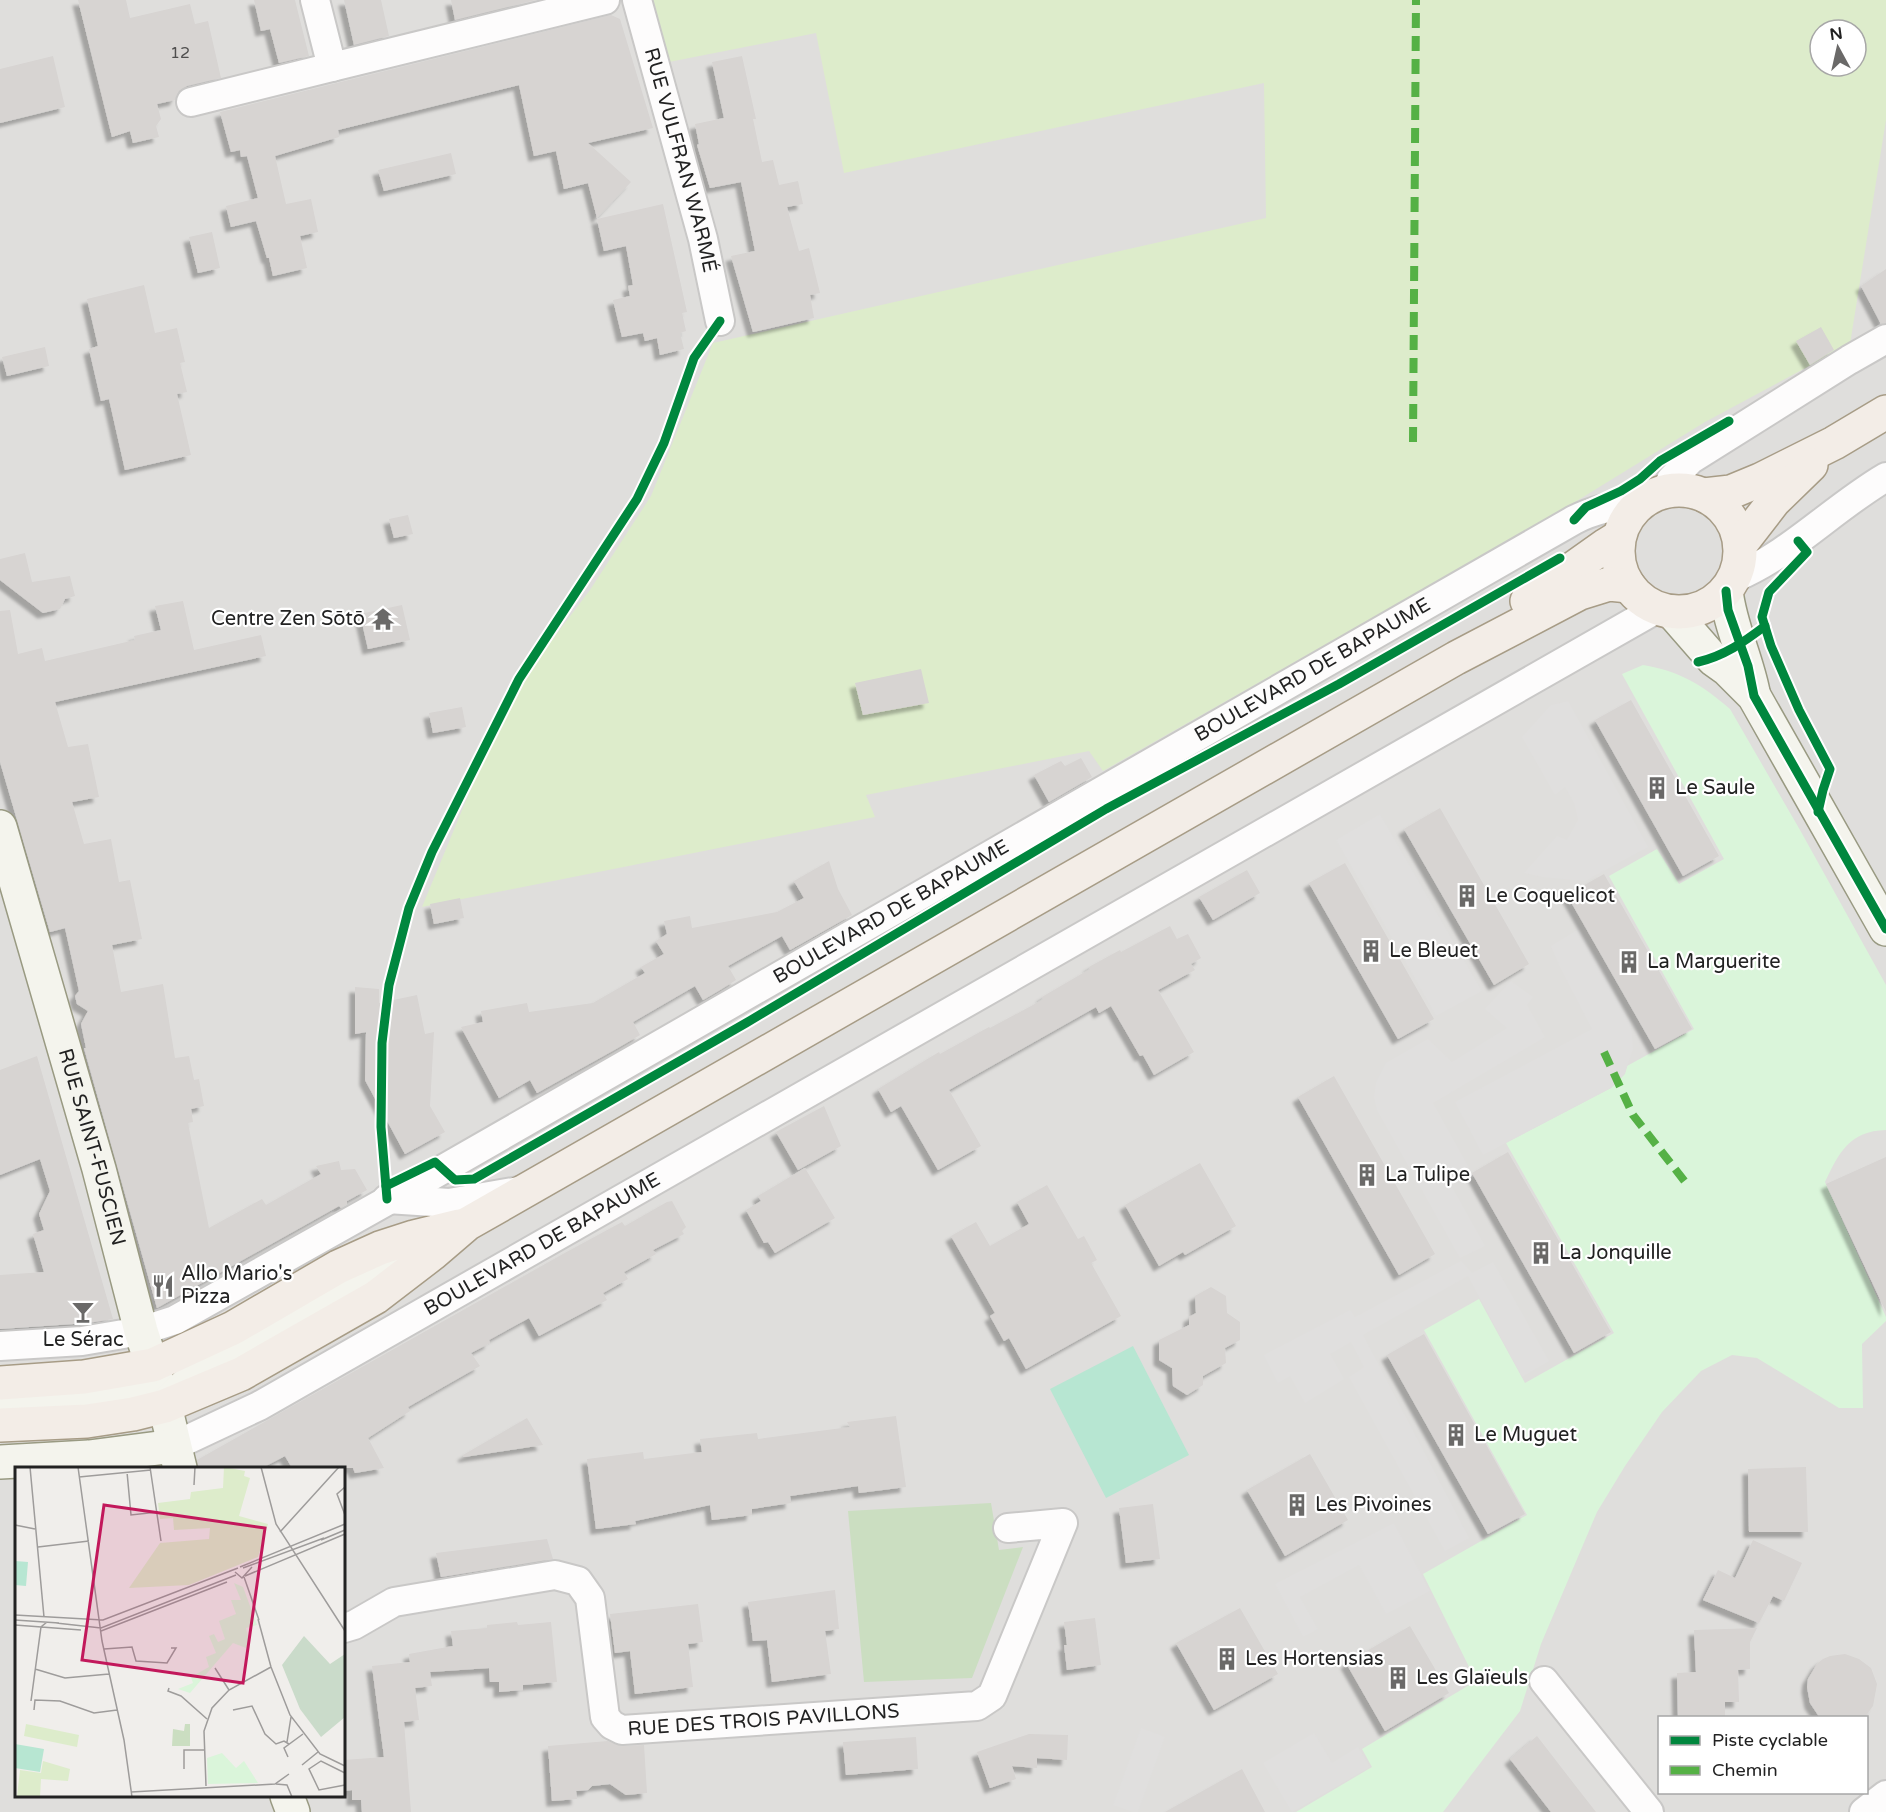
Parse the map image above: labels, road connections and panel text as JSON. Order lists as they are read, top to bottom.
{
  "streets": {
    "main road": ["RUE SAINT-FUSCIEN"],
    "street": ["RUE VULFRAN WARMÉ", "BOULEVARD DE BAPAUME", "RUE DES TROIS PAVILLONS"]
  },
  "crossings": [
    ["BOULEVARD DE BAPAUME", "RUE SAINT-FUSCIEN"]
  ],
  "places": {
    "temple": ["Centre Zen Sōtō"],
    "building": [
      "Le Saule",
      "Le Coquelicot",
      "Le Bleuet",
      "La Marguerite",
      "La Tulipe",
      "La Jonquille",
      "Le Muguet",
      "Les Pivoines",
      "Les Hortensias",
      "Les Glaïeuls"
    ],
    "restaurant": ["Allo Mario's Pizza"],
    "bar": ["Le Sérac"]
  },
  "house_numbers": ["12"],
  "legend": ["Piste cyclable", "Chemin"],
  "north": "top"
}
